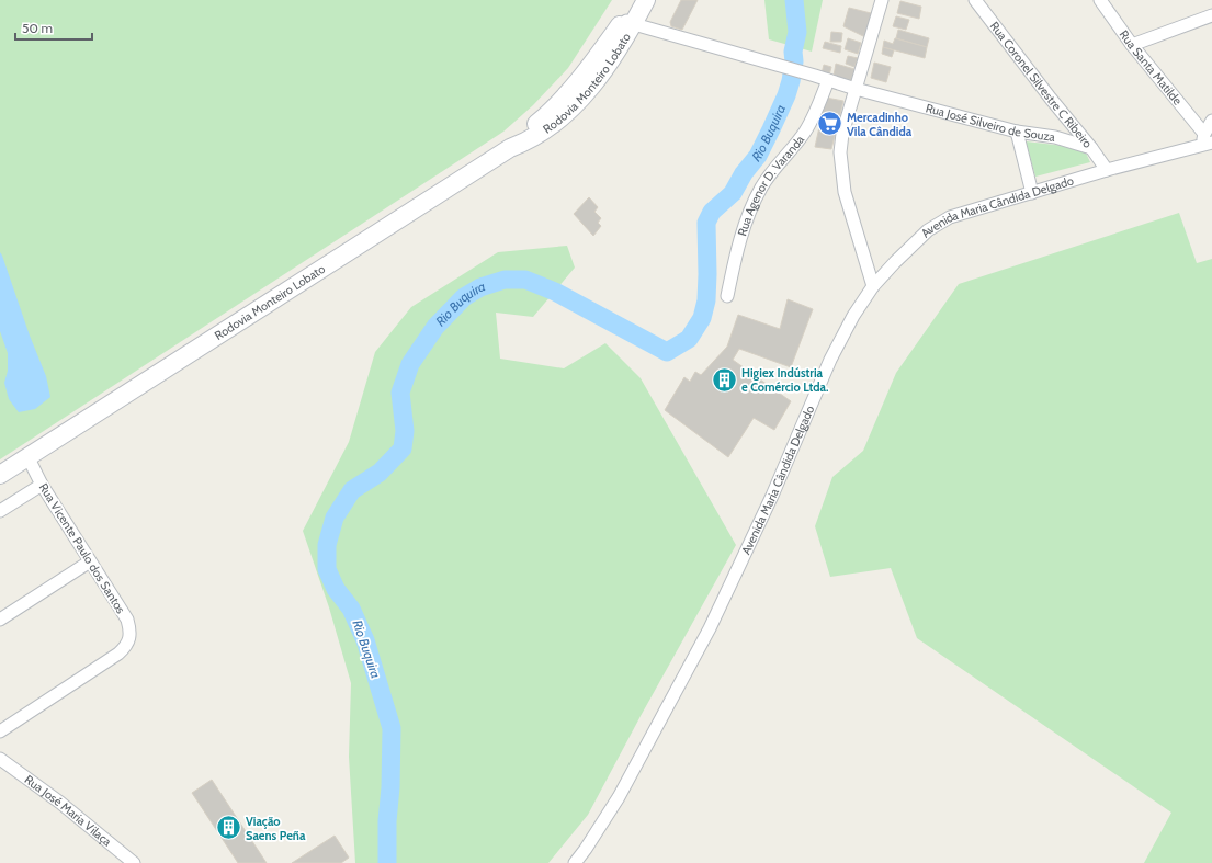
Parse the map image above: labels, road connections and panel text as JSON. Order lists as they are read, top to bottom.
{
  "streets": {
    "main road": ["Rodovia Monteiro Lobato"],
    "street": [
      "Rua Santa Matilde",
      "Rua Coronel Silvestre C Ribeiro",
      "Rua José Silveiro de Souza",
      "Rua Agenor D. Varanda",
      "Avenida Maria Cândida Delgado",
      "Rua Vicente Paulo dos Santos",
      "Rua José Maria Vilaça"
    ]
  },
  "crossings": [
    ["Rua Santa Matilde", "Avenida Maria Cândida Delgado"],
    ["Rodovia Monteiro Lobato", "Rua José Silveiro de Souza"],
    ["Rodovia Monteiro Lobato", "Rua Vicente Paulo dos Santos"],
    ["Rua Coronel Silvestre C Ribeiro", "Rua José Silveiro de Souza"],
    ["Rua Coronel Silvestre C Ribeiro", "Avenida Maria Cândida Delgado"],
    ["Rua José Silveiro de Souza", "Rua Agenor D. Varanda"]
  ],
  "water": ["Rio Buquira"],
  "places": {
    "supermarket": ["Mercadinho Vila Cândida"],
    "building": ["Higiex Indústria e Comércio Ltda.", "Viação Saens Peña"]
  },
  "scale_bar": "50 m"
}
